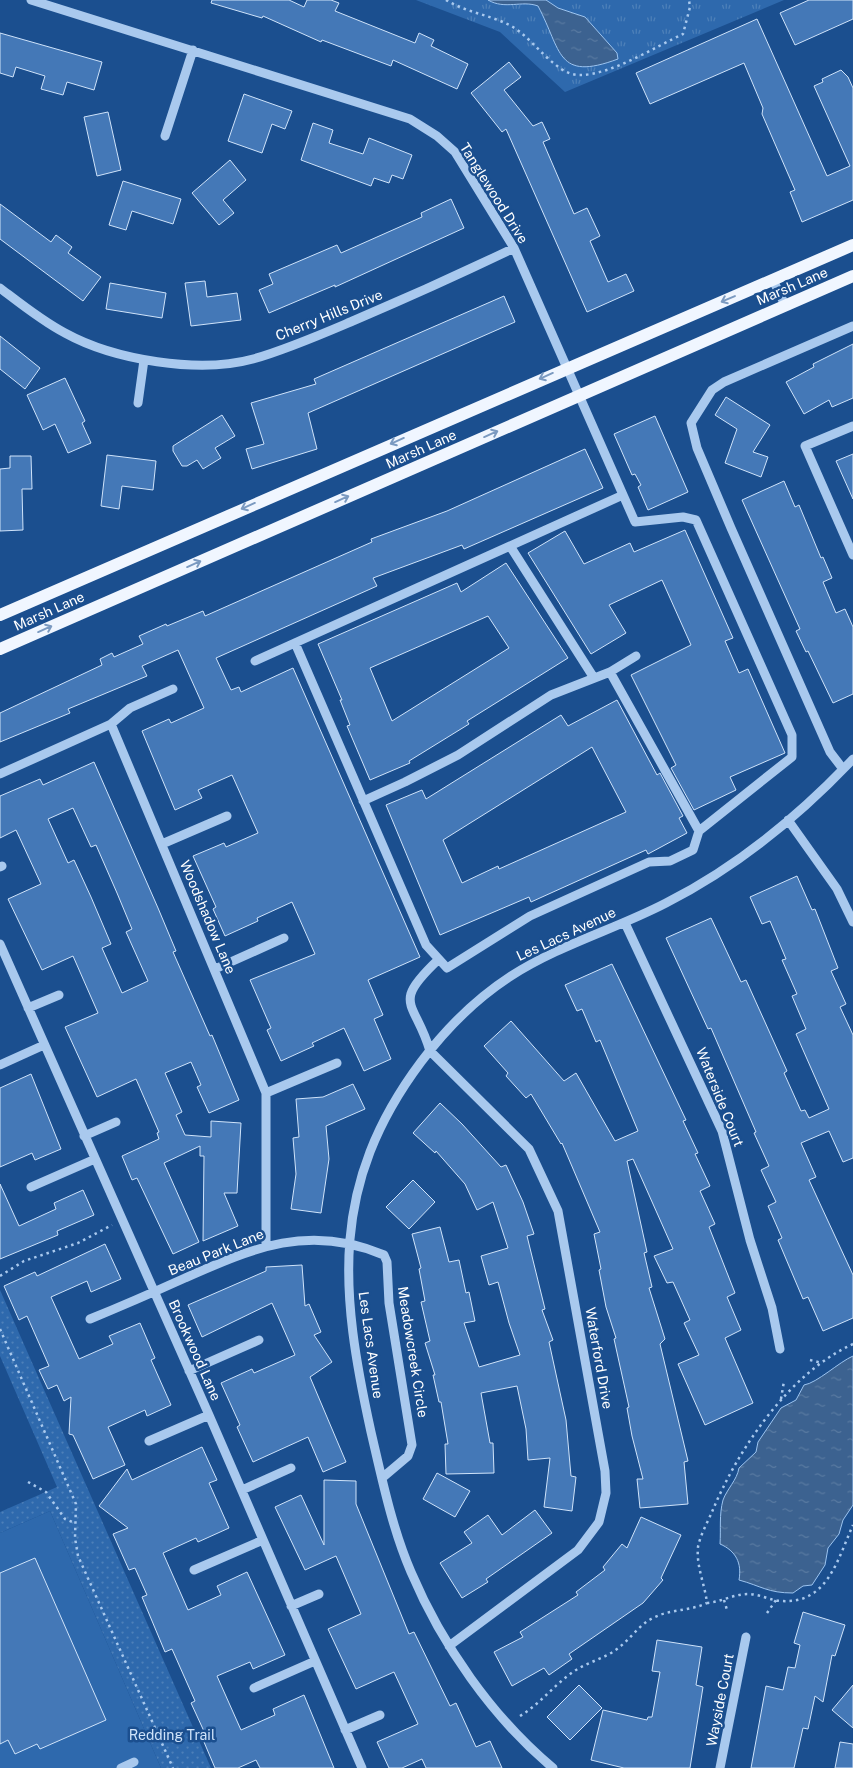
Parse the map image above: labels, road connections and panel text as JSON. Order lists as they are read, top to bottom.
{
  "streets": {
    "main road": ["Marsh Lane"],
    "street": [
      "Tanglewood Drive",
      "Cherry Hills Drive",
      "Woodshadow Lane",
      "Les Lacs Avenue",
      "Waterside Court",
      "Beau Park Lane",
      "Brookwood Lane",
      "Meadowcreek Circle",
      "Waterford Drive",
      "Wayside Court"
    ]
  },
  "crossings": [
    ["Tanglewood Drive", "Marsh Lane"],
    ["Tanglewood Drive", "Cherry Hills Drive"],
    ["Woodshadow Lane", "Beau Park Lane"],
    ["Les Lacs Avenue", "Waterside Court"],
    ["Les Lacs Avenue", "Beau Park Lane"],
    ["Les Lacs Avenue", "Meadowcreek Circle"],
    ["Les Lacs Avenue", "Waterford Drive"],
    ["Beau Park Lane", "Brookwood Lane"],
    ["Beau Park Lane", "Meadowcreek Circle"]
  ],
  "parks": ["Redding Trail"]
}
